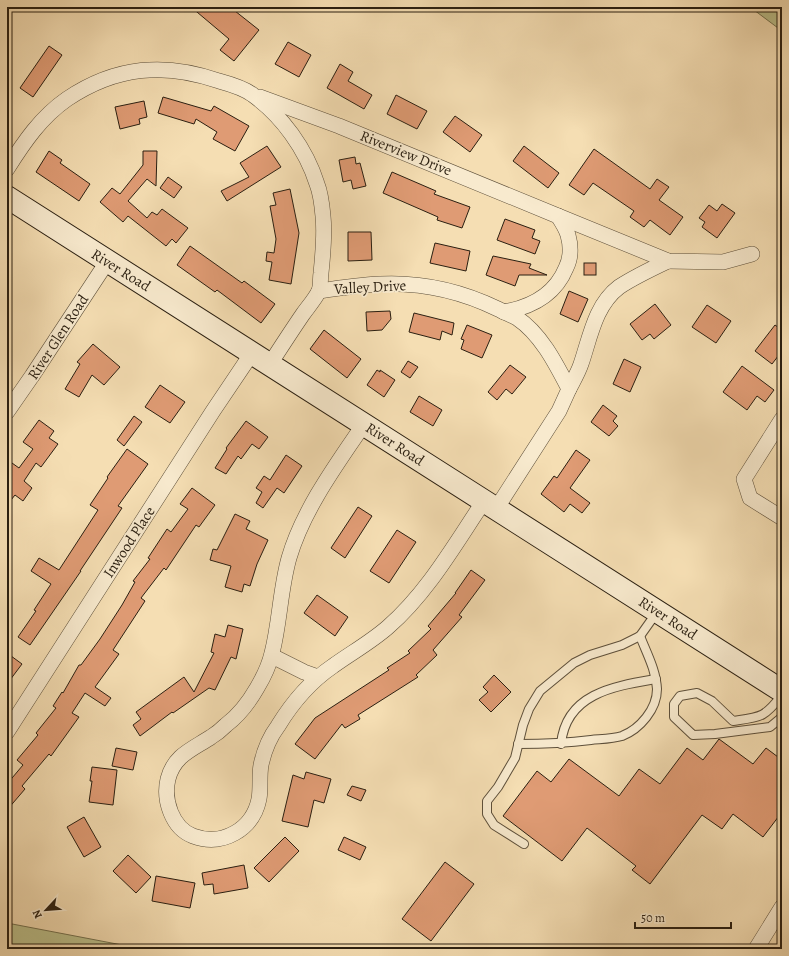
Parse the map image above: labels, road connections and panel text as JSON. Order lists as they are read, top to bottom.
{
  "streets": {
    "street": [
      "Riverview Drive",
      "River Road",
      "Valley Drive",
      "River Glen Road",
      "Inwood Place"
    ]
  },
  "crossings": [
    ["River Road", "River Glen Road"],
    ["River Road", "Inwood Place"],
    ["Valley Drive", "Inwood Place"]
  ],
  "scale_bar": "50 m",
  "north": "bottom left"
}
